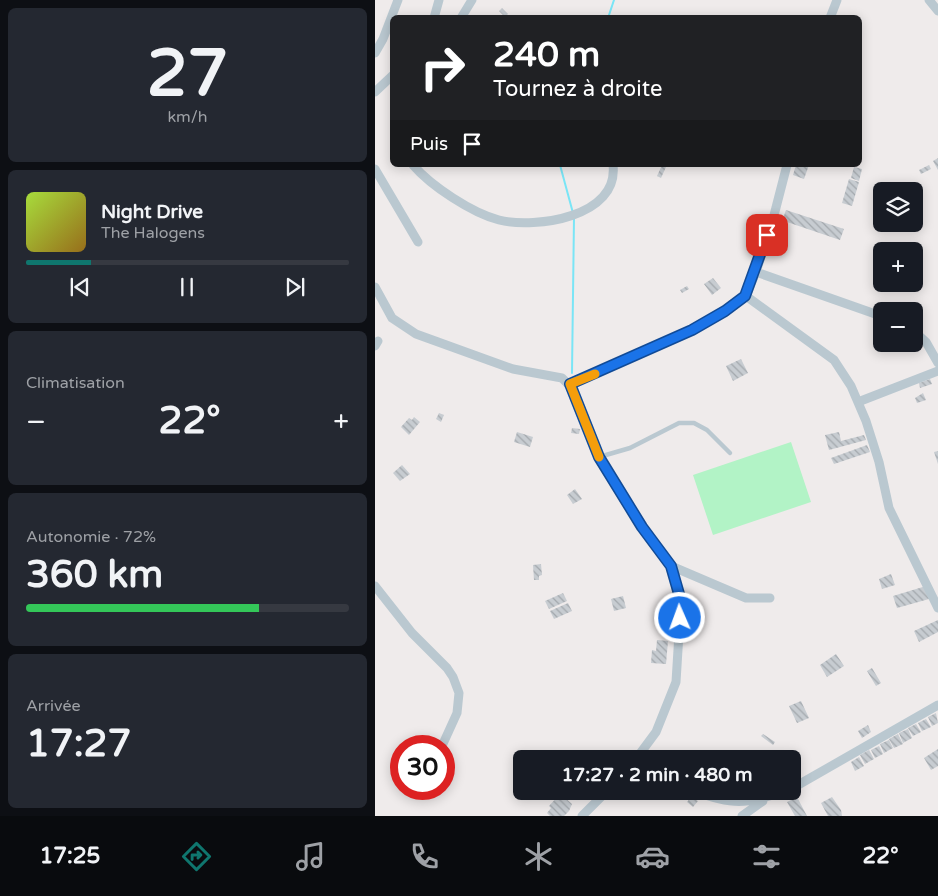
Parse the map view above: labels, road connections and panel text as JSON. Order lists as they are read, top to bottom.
{
  "page": {
    "tile": [
      ["27", "km/h"],
      "Climatisation",
      ["Autonomie · 72%", "360 km"],
      ["Arrivée", "17:27"]
    ],
    "turn": ["240 m", "Tournez à droite"],
    "then": "Puis",
    "map_buttons": ["+", "−"],
    "song": ["Night Drive", "The Halogens"],
    "heat": ["−", "22°", "+"],
    "limit": "30",
    "trip": "17:27 · 2 min · 480 m",
    "tabs": ["17:25", "22°"]
  }
}
